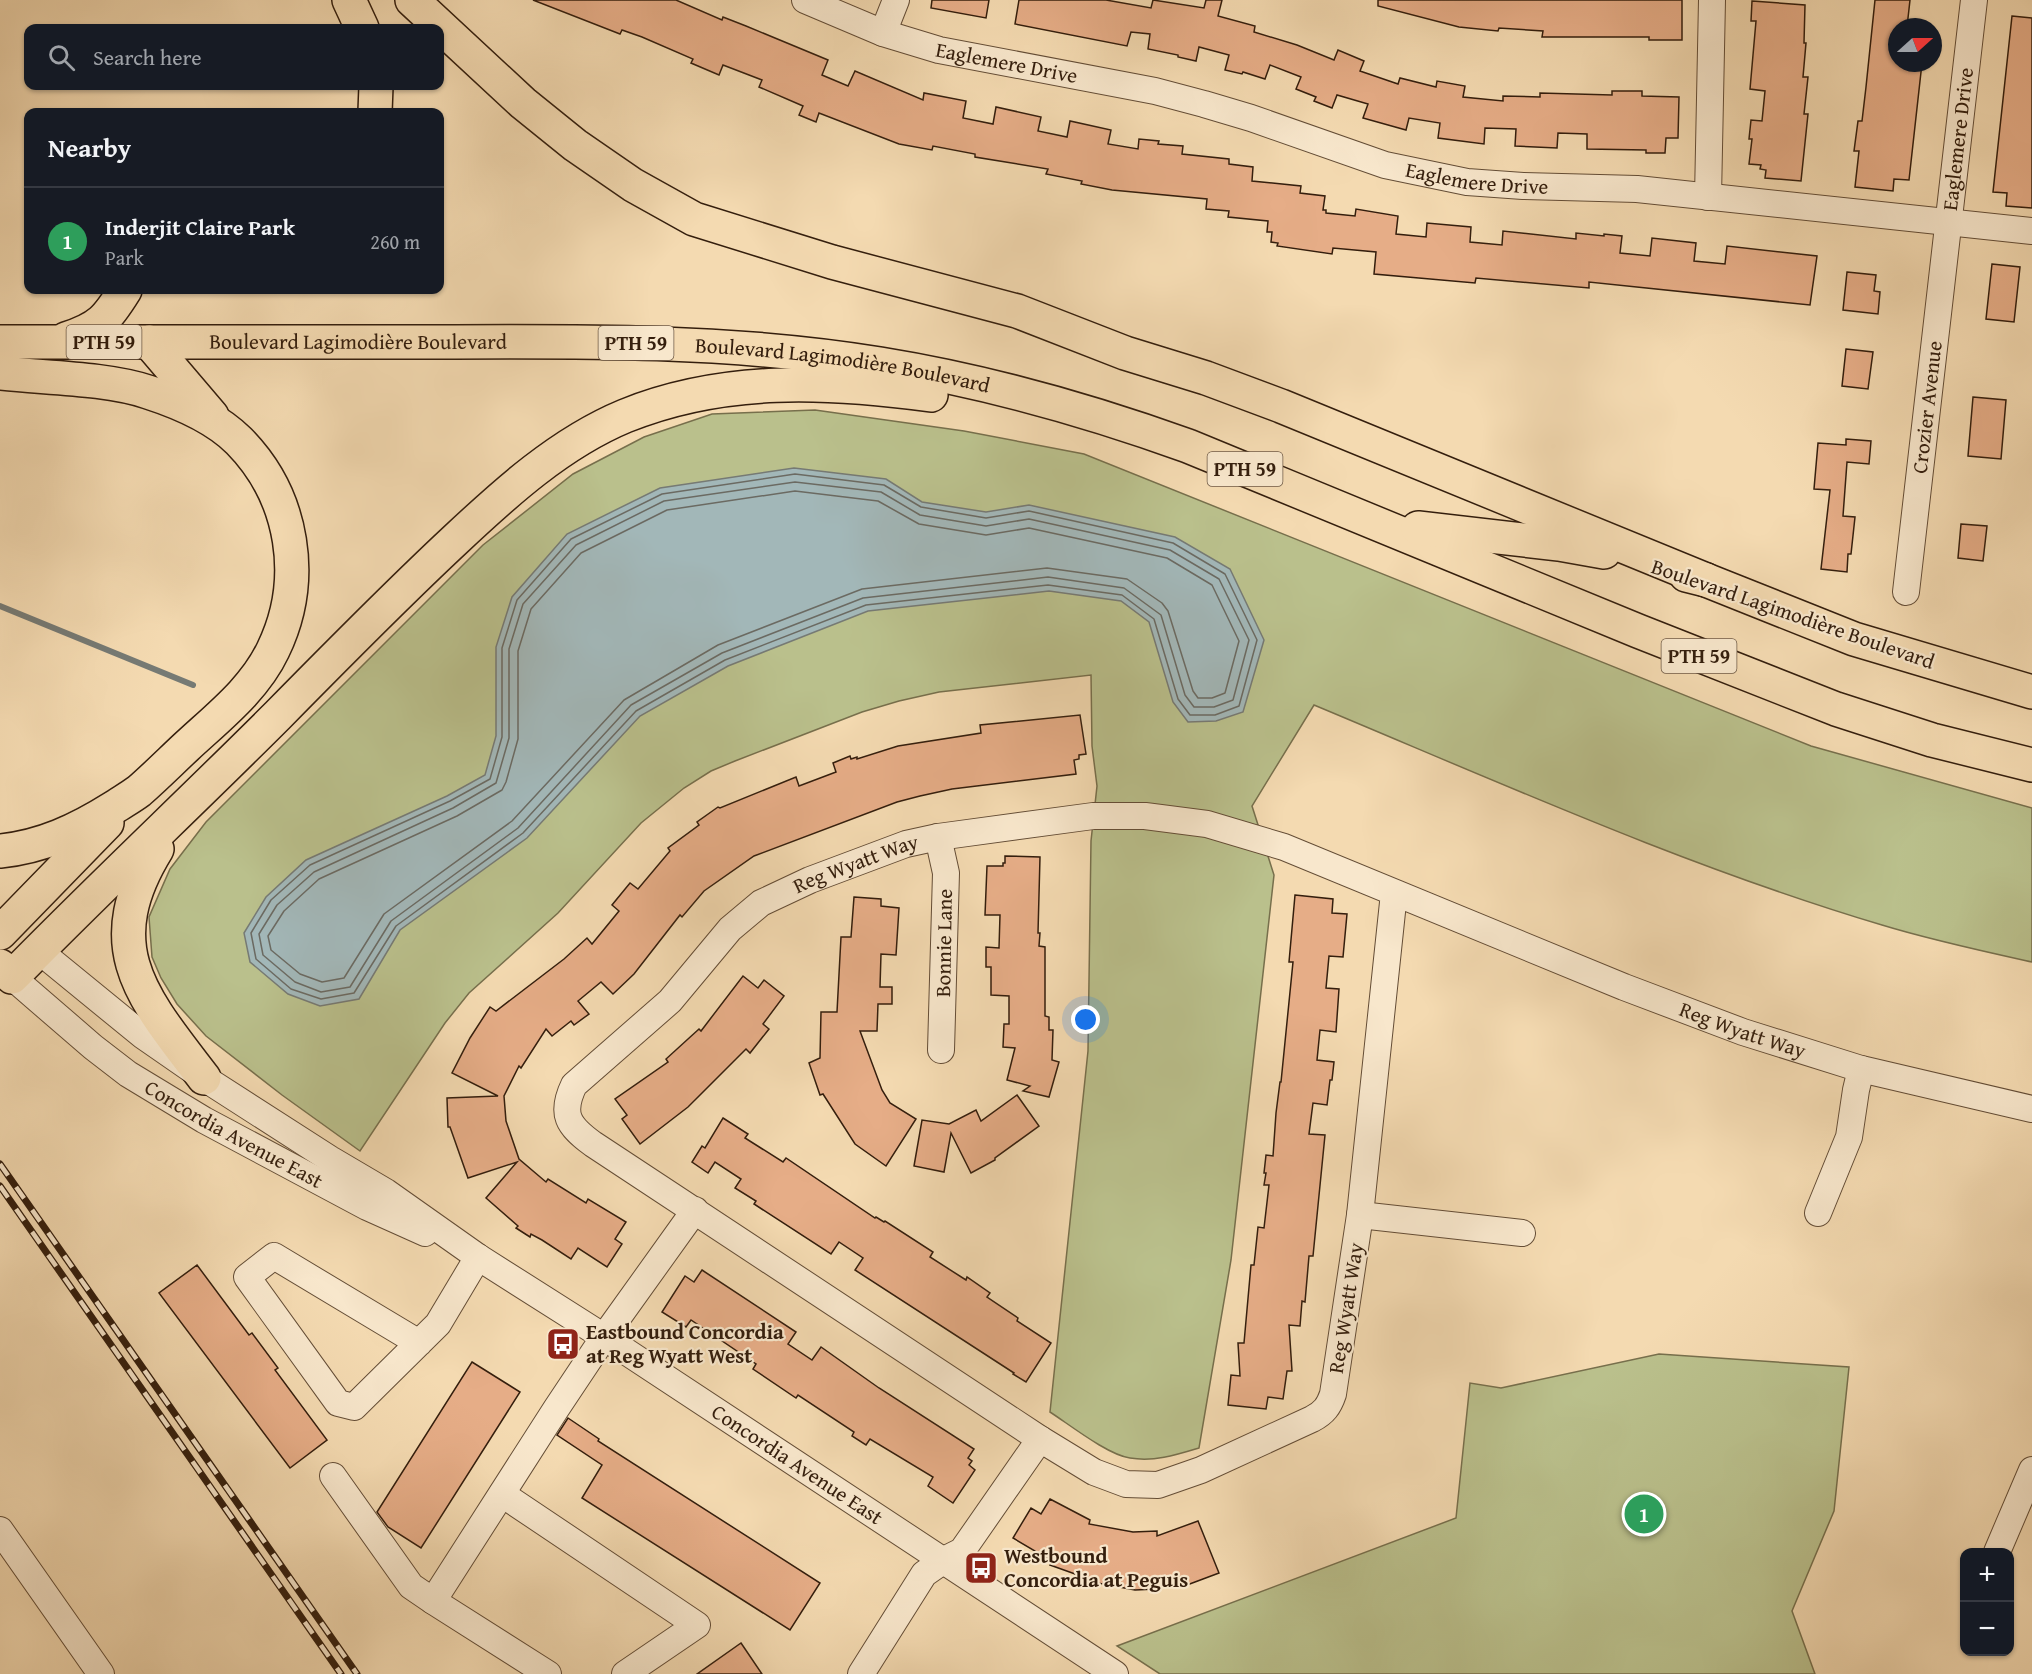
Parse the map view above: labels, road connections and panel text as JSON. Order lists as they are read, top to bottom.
{
  "streets": {
    "main road": ["Boulevard Lagimodière Boulevard", "PTH 59"],
    "street": [
      "Eaglemere Drive",
      "Crozier Avenue",
      "Reg Wyatt Way",
      "Bonnie Lane",
      "Concordia Avenue East"
    ]
  },
  "crossings": [
    ["Eaglemere Drive", "Crozier Avenue"],
    ["Reg Wyatt Way", "Bonnie Lane"]
  ],
  "places": {
    "bus stop": ["Eastbound Concordia at Reg Wyatt West", "Westbound Concordia at Peguis"]
  },
  "north": "right",
  "page": {
    "search": "Search here",
    "heading": "Nearby",
    "list": [
      {
        "mark": "1",
        "name": "Inderjit Claire Park",
        "note": "Park",
        "value": "260 m"
      }
    ],
    "pins": "1",
    "map_buttons": ["+", "−"]
  }
}
